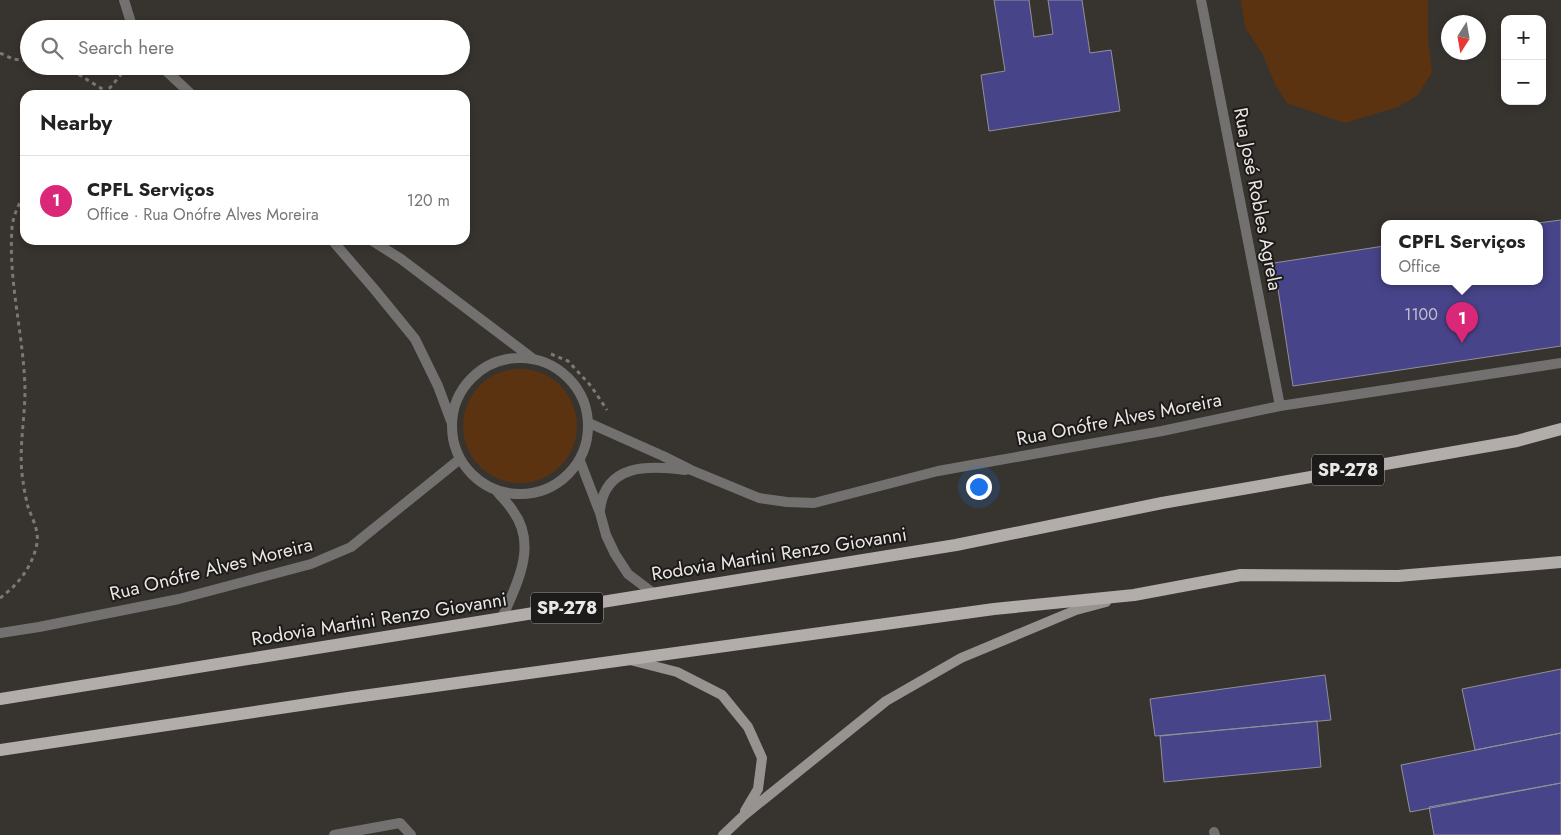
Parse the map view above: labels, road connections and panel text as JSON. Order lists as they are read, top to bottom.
{
  "streets": {
    "main road": ["SP-278", "Rodovia Martini Renzo Giovanni"],
    "street": ["Rua José Robles Agrela", "Rua Onófre Alves Moreira"]
  },
  "crossings": [
    ["Rua José Robles Agrela", "Rua Onófre Alves Moreira"]
  ],
  "house_numbers": ["1100"],
  "north": "bottom",
  "page": {
    "map_buttons": ["+", "−"],
    "search": "Search here",
    "heading": "Nearby",
    "list": [
      {
        "mark": "1",
        "name": "CPFL Serviços",
        "note": "Office · Rua Onófre Alves Moreira",
        "value": "120 m"
      }
    ],
    "popup": ["CPFL Serviços", "Office"],
    "pins": "1"
  }
}
